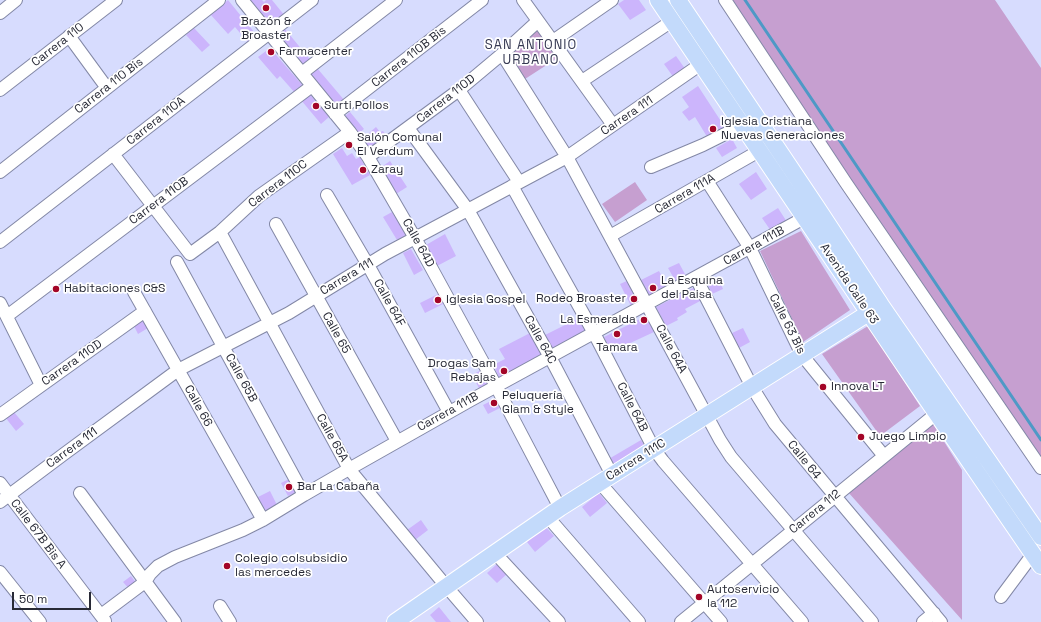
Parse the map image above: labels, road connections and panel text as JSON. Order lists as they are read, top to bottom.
{
  "streets": {
    "main road": ["Avenida Calle 63", "Carrera 111C"],
    "street": [
      "Carrera 110",
      "Carrera 110B Bis",
      "Carrera 110 Bis",
      "Carrera 110D",
      "Carrera 111",
      "Carrera 110A",
      "Carrera 110C",
      "Carrera 111A",
      "Carrera 110B",
      "Calle 64D",
      "Carrera 111B",
      "Calle 64F",
      "Calle 63 Bis",
      "Calle 65",
      "Calle 64C",
      "Calle 64A",
      "Calle 65B",
      "Calle 66",
      "Calle 64B",
      "Calle 65A",
      "Calle 64",
      "Carrera 112",
      "Calle 67B Bis A"
    ]
  },
  "crossings": [
    ["Carrera 110B Bis", "Calle 64D"],
    ["Carrera 110D", "Calle 64D"],
    ["Carrera 110D", "Calle 64C"],
    ["Carrera 110D", "Calle 64A"],
    ["Carrera 110D", "Calle 66"],
    ["Carrera 110D", "Calle 64B"],
    ["Carrera 111", "Calle 64D"],
    ["Carrera 111", "Avenida Calle 63"],
    ["Carrera 111", "Calle 64F"],
    ["Carrera 111", "Calle 65"],
    ["Carrera 111", "Calle 64C"],
    ["Carrera 111", "Calle 64A"],
    ["Carrera 111", "Calle 65B"],
    ["Carrera 111", "Calle 66"],
    ["Carrera 111", "Calle 64B"],
    ["Carrera 111", "Calle 65A"],
    ["Carrera 111", "Calle 67B Bis A"],
    ["Carrera 110A", "Calle 64D"],
    ["Carrera 110C", "Carrera 110B"],
    ["Carrera 110C", "Calle 64D"],
    ["Carrera 110C", "Calle 65A"],
    ["Carrera 111A", "Avenida Calle 63"],
    ["Carrera 111A", "Calle 63 Bis"],
    ["Carrera 111A", "Calle 64A"],
    ["Carrera 110B", "Calle 64D"],
    ["Calle 64D", "Carrera 111B"],
    ["Calle 64D", "Carrera 111C"],
    ["Carrera 111B", "Avenida Calle 63"],
    ["Carrera 111B", "Calle 64F"],
    ["Carrera 111B", "Calle 63 Bis"],
    ["Carrera 111B", "Calle 65"],
    ["Carrera 111B", "Calle 64C"],
    ["Carrera 111B", "Calle 64A"],
    ["Carrera 111B", "Calle 65B"],
    ["Carrera 111B", "Calle 66"],
    ["Carrera 111B", "Calle 64B"],
    ["Carrera 111B", "Calle 65A"],
    ["Carrera 111B", "Calle 64"],
    ["Carrera 111B", "Calle 67B Bis A"],
    ["Avenida Calle 63", "Carrera 111C"],
    ["Avenida Calle 63", "Carrera 112"],
    ["Calle 63 Bis", "Carrera 111C"],
    ["Calle 63 Bis", "Carrera 112"],
    ["Calle 64C", "Carrera 111C"],
    ["Calle 64C", "Carrera 112"],
    ["Calle 64A", "Carrera 111C"],
    ["Calle 64A", "Carrera 112"],
    ["Calle 64B", "Carrera 111C"],
    ["Calle 64B", "Carrera 112"],
    ["Calle 65A", "Carrera 111C"],
    ["Carrera 111C", "Calle 64"],
    ["Calle 64", "Carrera 112"]
  ],
  "districts": ["SAN ANTONIO URBANO"],
  "places": [
    "Brazón & Broaster",
    "Farmacenter",
    "Surti Pollos",
    "Iglesia Cristiana Nuevas Generaciones",
    "Salón Comunal El Verdum",
    "Zaray",
    "La Esquina del Paisa",
    "Habitaciones C&S",
    "Rodeo Broaster",
    "Iglesia Gospel",
    "La Esmeralda",
    "Tamara",
    "Drogas Sam Rebajas",
    "Innova LT",
    "Peluquería Glam & Style",
    "Juego Limpio",
    "Bar La Cabaña",
    "Colegio colsubsidio las mercedes",
    "Autoservicio la 112"
  ],
  "scale_bar": "50 m"
}
